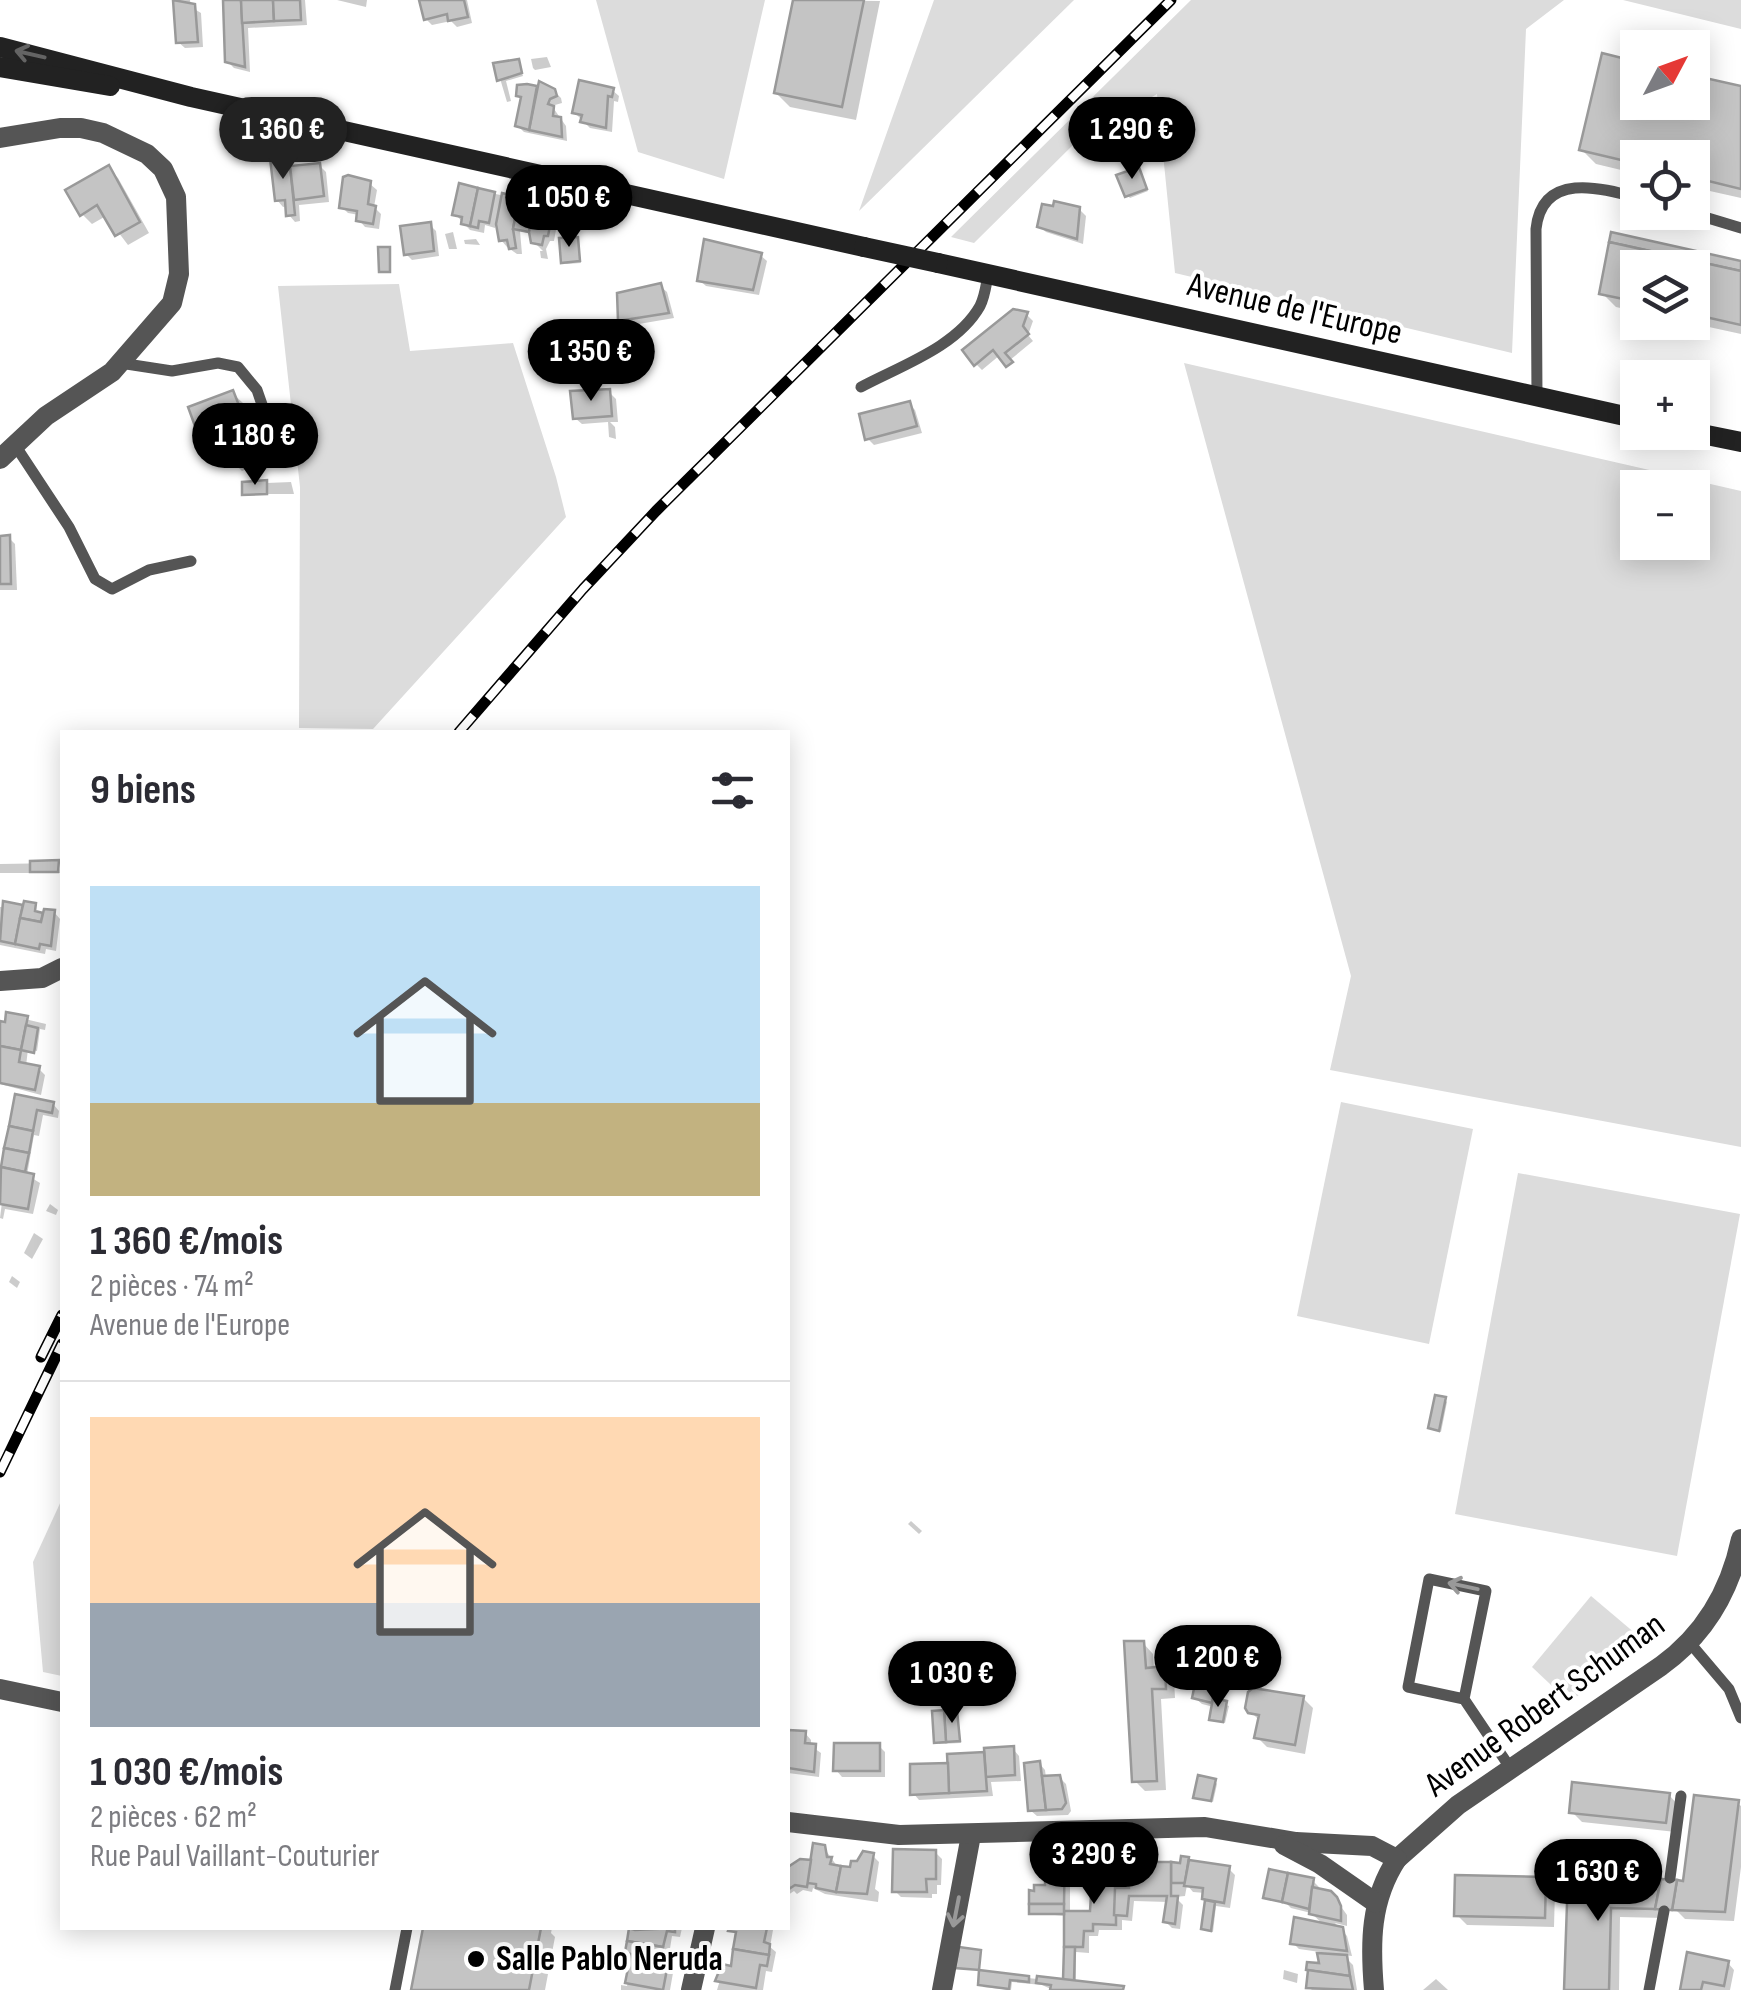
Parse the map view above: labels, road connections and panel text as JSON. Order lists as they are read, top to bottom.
{
  "streets": {
    "main road": ["Avenue de l'Europe"],
    "street": ["Avenue Robert Schuman"]
  },
  "places": ["Salle Pablo Neruda"],
  "north": "top right",
  "page": {
    "map_buttons": ["+", "−"],
    "price": [
      "1 360 €",
      "1 290 €",
      "1 050 €",
      "1 350 €",
      "1 180 €",
      "1 200 €",
      "1 030 €",
      "3 290 €",
      "1 630 €"
    ],
    "heading": "9 biens",
    "list": [
      {
        "name": "1 360 €/mois",
        "note": "2 pièces · 74 m² · Avenue de l'Europe"
      },
      {
        "name": "1 030 €/mois",
        "note": "2 pièces · 62 m² · Rue Paul Vaillant-Couturier"
      }
    ]
  }
}
